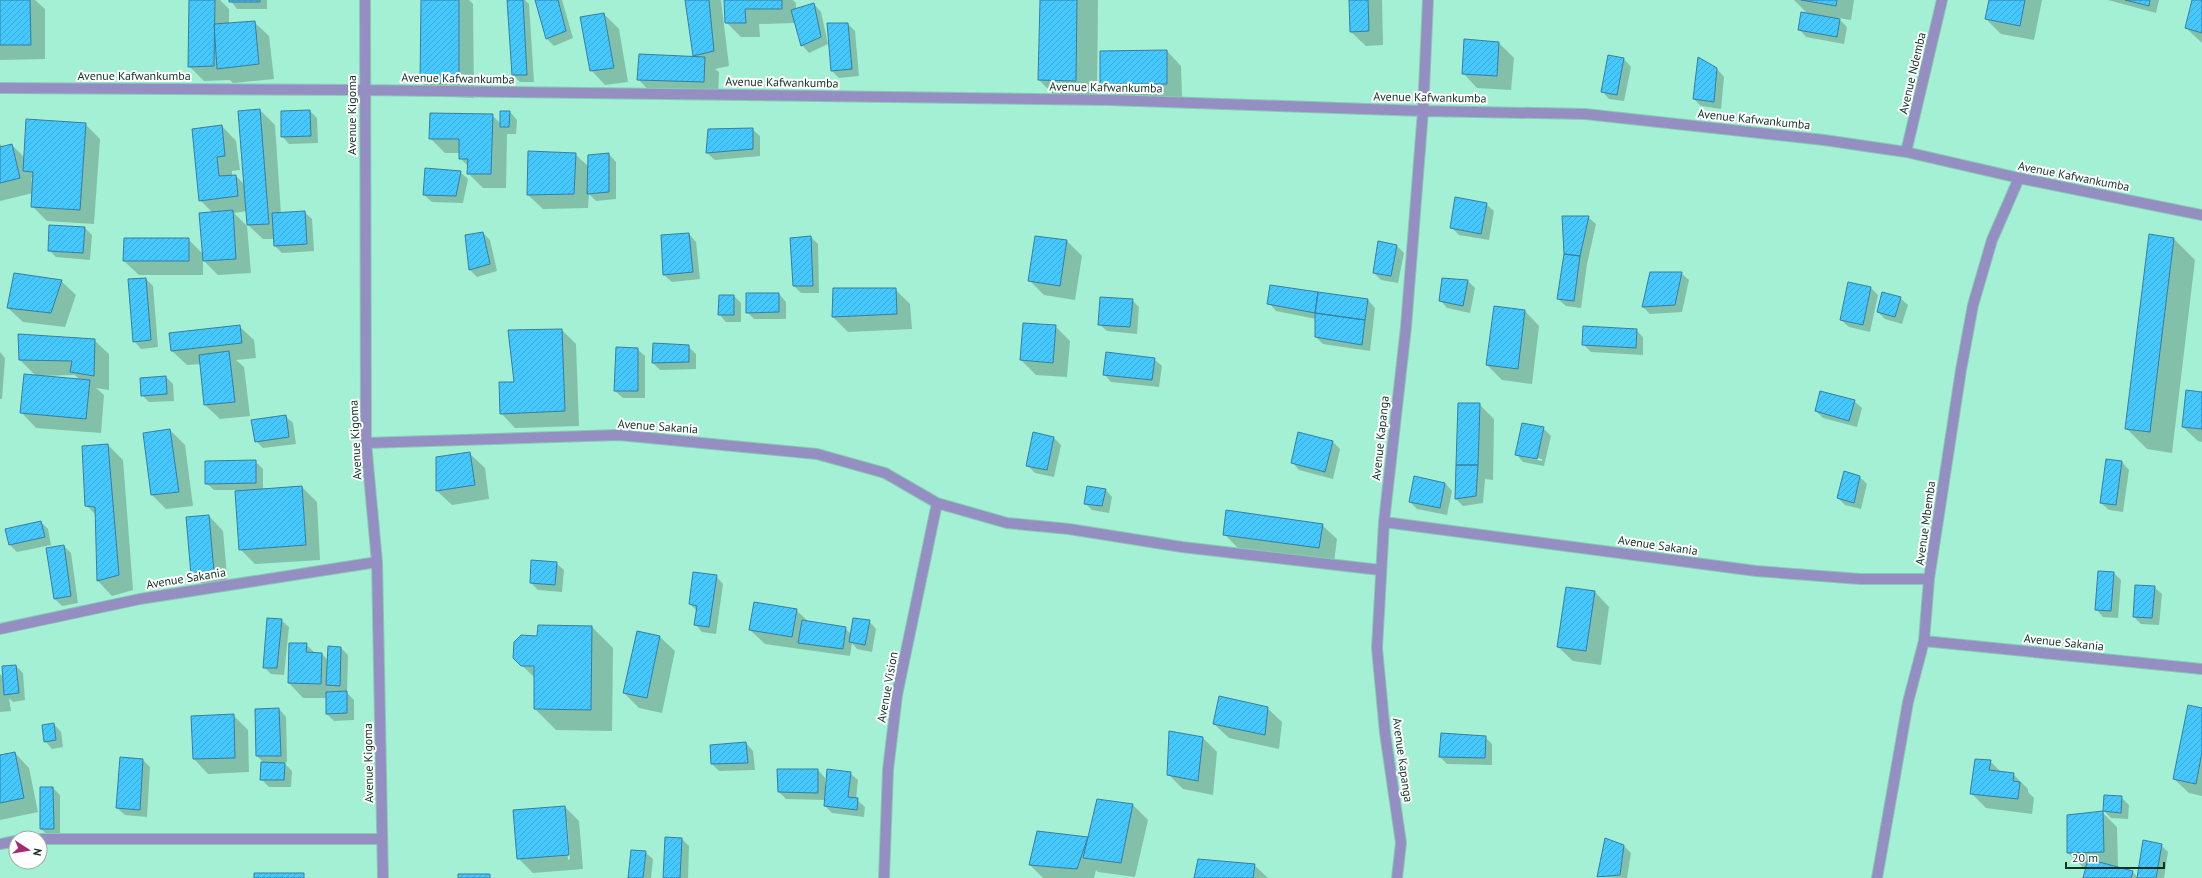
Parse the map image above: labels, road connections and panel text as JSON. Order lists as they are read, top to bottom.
{
  "streets": {
    "street": [
      "Avenue Ndemba",
      "Avenue Kafwankumba",
      "Avenue Kigoma",
      "Avenue Sakania",
      "Avenue Kapanga",
      "Avenue Mbemba",
      "Avenue Vision"
    ]
  },
  "crossings": [
    ["Avenue Ndemba", "Avenue Kafwankumba"],
    ["Avenue Kafwankumba", "Avenue Kigoma"],
    ["Avenue Kafwankumba", "Avenue Kapanga"],
    ["Avenue Kafwankumba", "Avenue Mbemba"],
    ["Avenue Kigoma", "Avenue Sakania"],
    ["Avenue Sakania", "Avenue Kapanga"],
    ["Avenue Sakania", "Avenue Mbemba"],
    ["Avenue Sakania", "Avenue Vision"]
  ],
  "scale_bar": "20 m",
  "north": "right"
}
